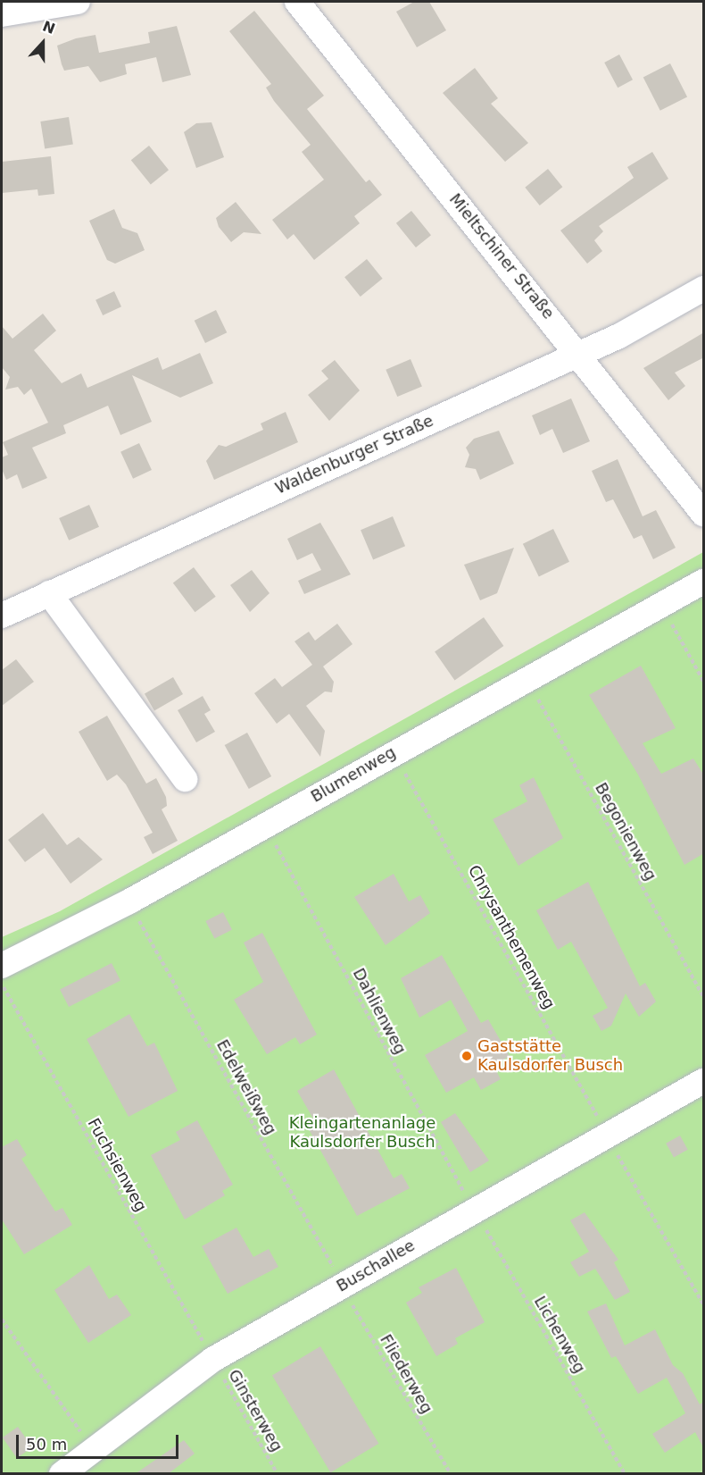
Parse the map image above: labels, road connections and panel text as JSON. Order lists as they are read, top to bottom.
{
  "streets": {
    "street": [
      "Mieltschiner Straße",
      "Waldenburger Straße",
      "Blumenweg",
      "Buschallee"
    ],
    "path": [
      "Begonienweg",
      "Chrysanthemenweg",
      "Dahlienweg",
      "Edelweißweg",
      "Fuchsienweg",
      "Lichenweg",
      "Fliederweg",
      "Ginsterweg"
    ]
  },
  "crossings": [
    ["Mieltschiner Straße", "Waldenburger Straße"],
    ["Blumenweg", "Begonienweg"],
    ["Blumenweg", "Chrysanthemenweg"],
    ["Blumenweg", "Dahlienweg"],
    ["Blumenweg", "Edelweißweg"],
    ["Chrysanthemenweg", "Buschallee"],
    ["Dahlienweg", "Buschallee"],
    ["Dahlienweg", "Lichenweg"],
    ["Edelweißweg", "Buschallee"],
    ["Edelweißweg", "Fliederweg"],
    ["Fuchsienweg", "Buschallee"],
    ["Fuchsienweg", "Ginsterweg"],
    ["Buschallee", "Lichenweg"],
    ["Buschallee", "Fliederweg"],
    ["Buschallee", "Ginsterweg"]
  ],
  "parks": ["Kleingartenanlage Kaulsdorfer Busch"],
  "places": ["Gaststätte Kaulsdorfer Busch"],
  "scale_bar": "50 m",
  "north": "top"
}
